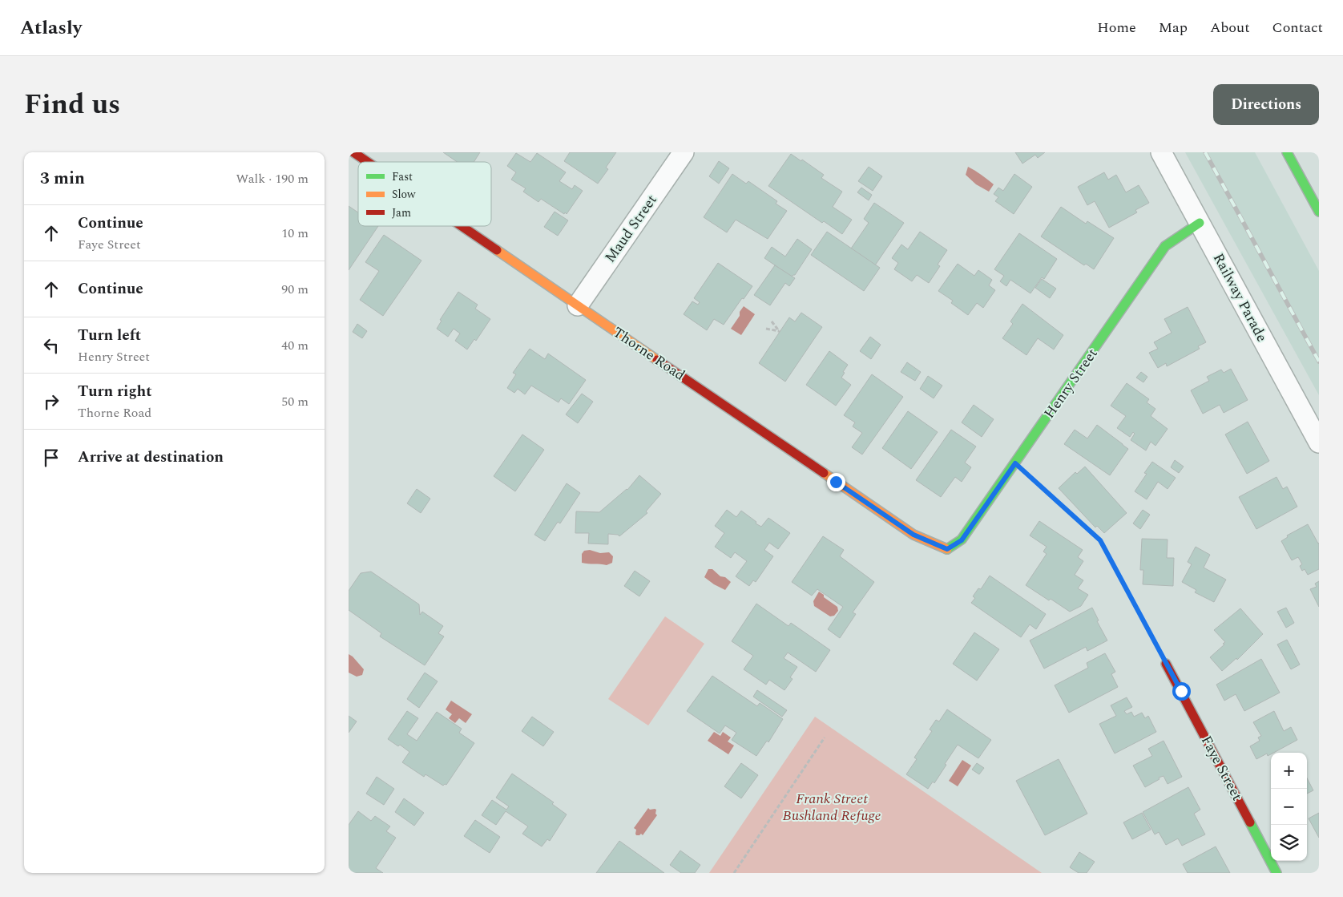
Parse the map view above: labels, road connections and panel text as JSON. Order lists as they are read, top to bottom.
{
  "streets": {
    "street": [
      "Maud Street",
      "Railway Parade",
      "Thorne Road",
      "Henry Street",
      "Faye Street"
    ]
  },
  "crossings": [
    ["Maud Street", "Thorne Road"],
    ["Railway Parade", "Henry Street"],
    ["Thorne Road", "Henry Street"]
  ],
  "parks": ["Frank Street Bushland Refuge"],
  "legend": ["Fast", "Slow", "Jam"],
  "page": {
    "header": "Atlasly",
    "nav": [
      "Home",
      "Map",
      "About",
      "Contact"
    ],
    "title": "Find us",
    "buttons": "Directions",
    "heading": ["3 min", "Walk · 190 m"],
    "list": [
      ["Continue", "Faye Street", "10 m"],
      ["Continue", "90 m"],
      ["Turn left", "Henry Street", "40 m"],
      ["Turn right", "Thorne Road", "50 m"],
      "Arrive at destination"
    ],
    "map_buttons": ["+", "−"]
  }
}
